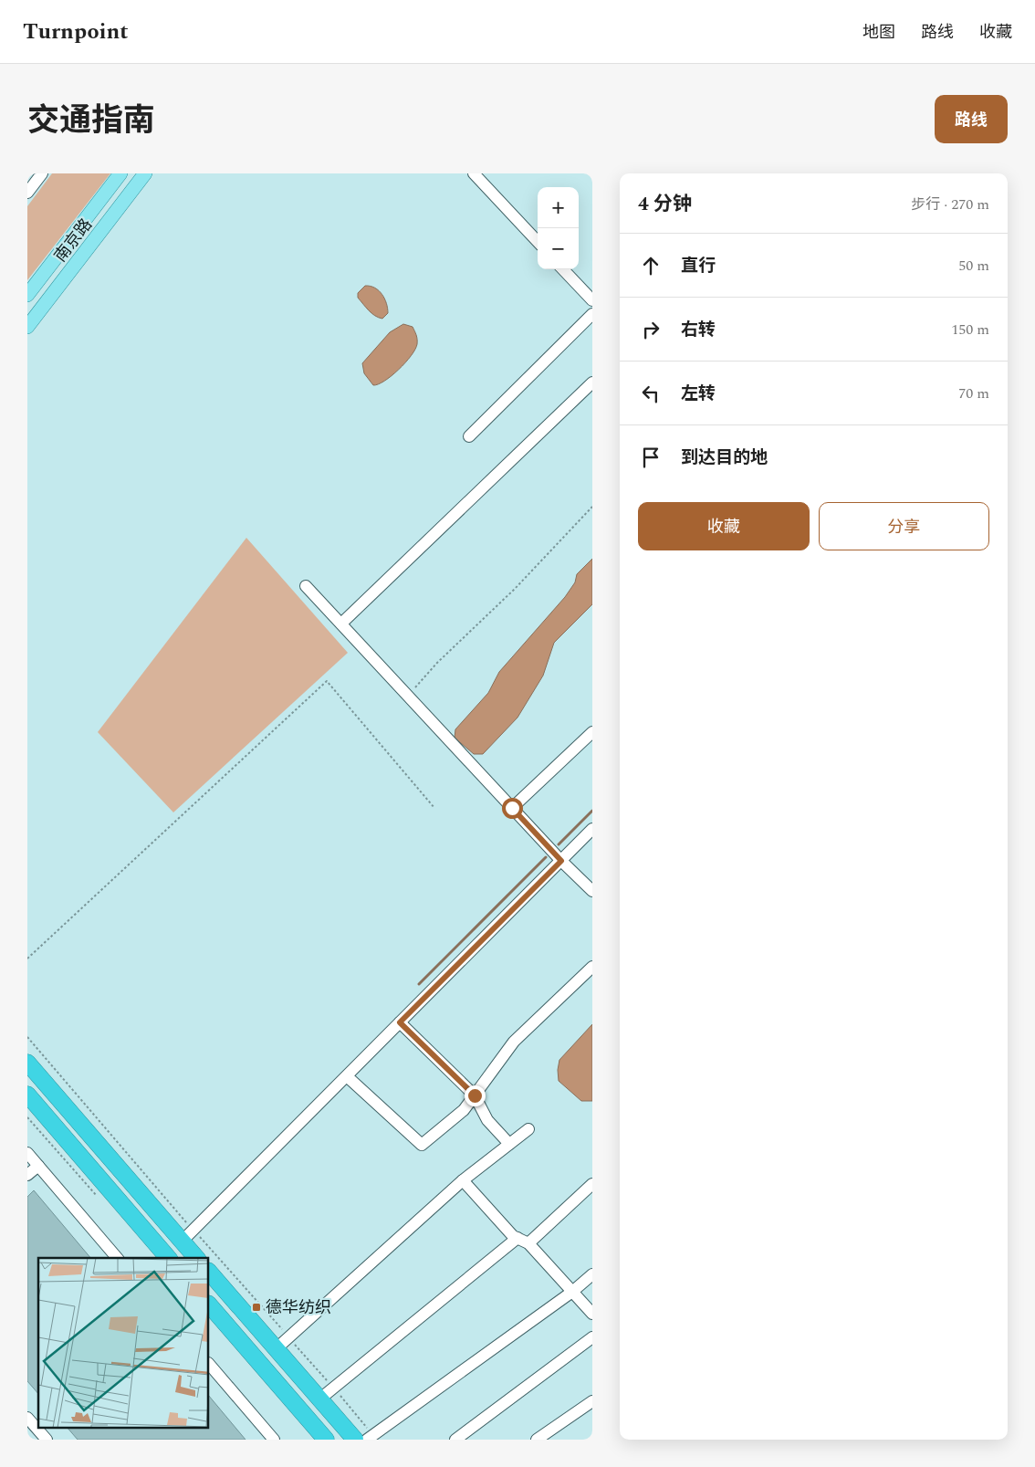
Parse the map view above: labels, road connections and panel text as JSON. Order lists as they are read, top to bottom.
{
  "streets": {
    "main road": ["南京路"]
  },
  "places": {
    "transit": ["德华纺织"]
  },
  "page": {
    "header": "Turnpoint",
    "nav": ["地图", "路线", "收藏"],
    "title": "交通指南",
    "buttons": [
      "路线",
      ["收藏", "分享"]
    ],
    "heading": ["4 分钟", "步行 · 270 m"],
    "map_buttons": ["+", "−"],
    "list": [
      ["直行", "50 m"],
      ["右转", "150 m"],
      ["左转", "70 m"],
      "到达目的地"
    ]
  }
}
